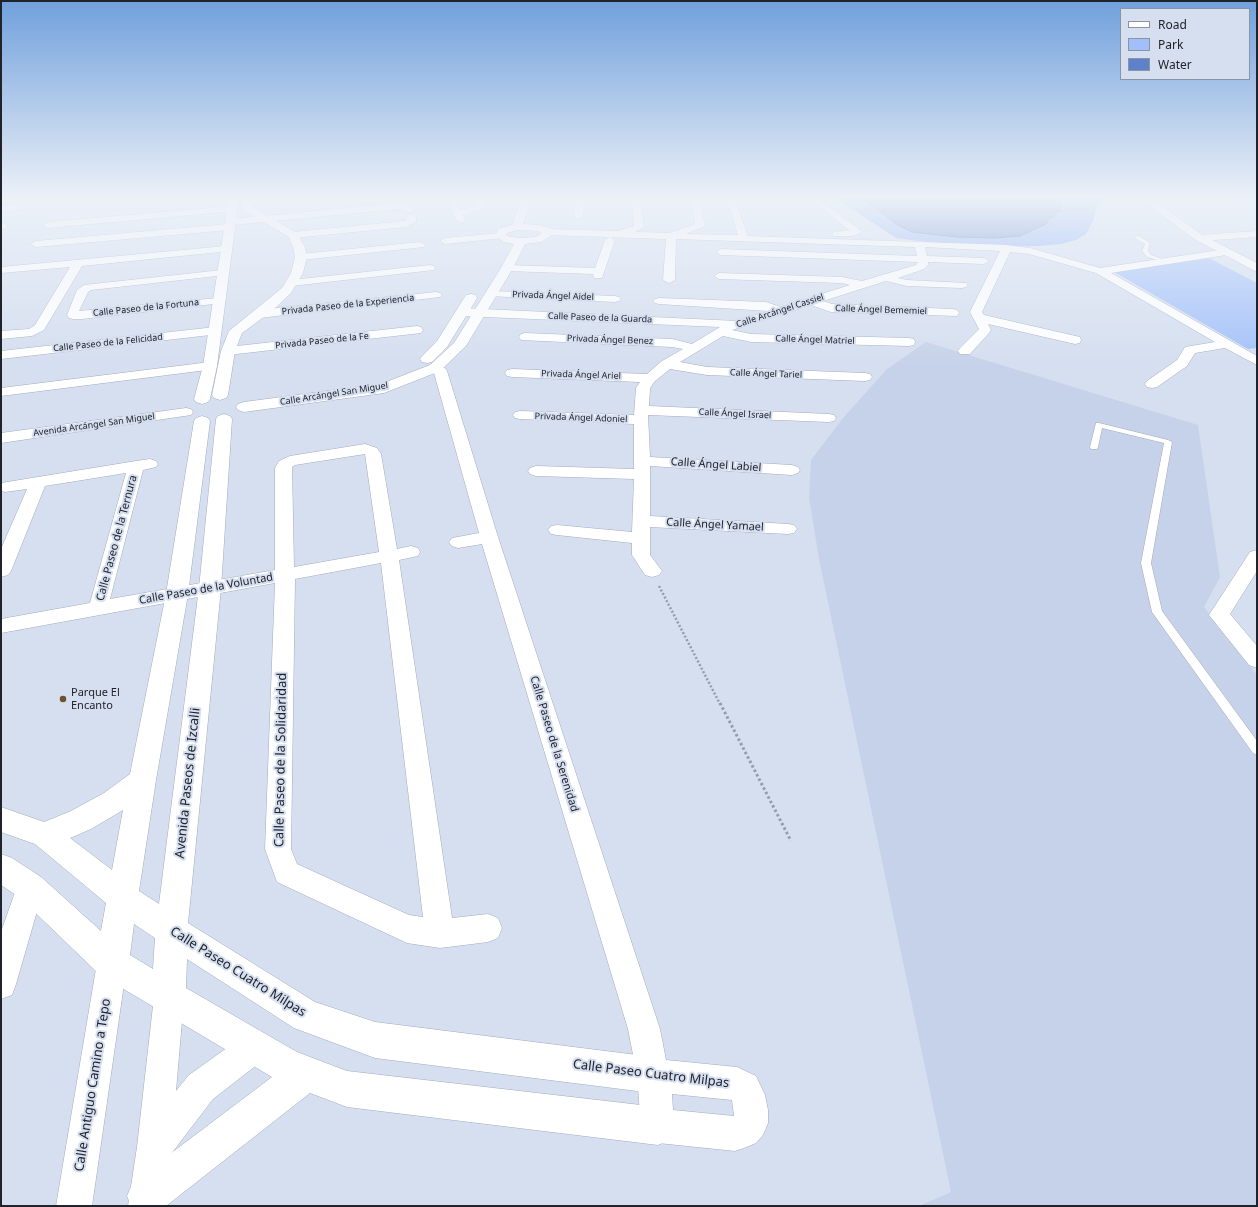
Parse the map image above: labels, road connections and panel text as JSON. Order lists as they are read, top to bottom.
{
  "streets": {
    "street": [
      "Privada Ángel Aidel",
      "Privada Paseo de la Experiencia",
      "Calle Paseo de la Fortuna",
      "Calle Ángel Bememiel",
      "Calle Arcángel Cassiel",
      "Calle Paseo de la Guarda",
      "Privada Ángel Benez",
      "Calle Ángel Matriel",
      "Privada Paseo de la Fe",
      "Calle Paseo de la Felicidad",
      "Calle Ángel Tariel",
      "Privada Ángel Ariel",
      "Calle Arcángel San Miguel",
      "Calle Ángel Israel",
      "Privada Ángel Adoniel",
      "Avenida Arcángel San Miguel",
      "Calle Ángel Labiel",
      "Calle Ángel Yamael",
      "Calle Paseo de la Ternura",
      "Calle Paseo de la Voluntad",
      "Calle Paseo de la Serenidad",
      "Calle Paseo de la Solidaridad",
      "Avenida Paseos de Izcalli",
      "Calle Paseo Cuatro Milpas",
      "Calle Antiguo Camino a Tepo"
    ]
  },
  "crossings": [
    ["Privada Ángel Aidel", "Calle Arcángel San Miguel"],
    ["Privada Paseo de la Experiencia", "Avenida Paseos de Izcalli"],
    ["Calle Paseo de la Fortuna", "Avenida Paseos de Izcalli"],
    ["Calle Ángel Bememiel", "Calle Arcángel Cassiel"],
    ["Calle Arcángel Cassiel", "Calle Paseo de la Guarda"],
    ["Calle Arcángel Cassiel", "Privada Ángel Benez"],
    ["Calle Arcángel Cassiel", "Calle Ángel Matriel"],
    ["Calle Arcángel Cassiel", "Calle Ángel Tariel"],
    ["Calle Arcángel Cassiel", "Privada Ángel Ariel"],
    ["Calle Arcángel Cassiel", "Calle Ángel Israel"],
    ["Calle Arcángel Cassiel", "Privada Ángel Adoniel"],
    ["Calle Arcángel Cassiel", "Calle Ángel Labiel"],
    ["Calle Arcángel Cassiel", "Calle Ángel Yamael"],
    ["Calle Paseo de la Guarda", "Calle Arcángel San Miguel"],
    ["Privada Paseo de la Fe", "Avenida Paseos de Izcalli"],
    ["Calle Paseo de la Felicidad", "Avenida Paseos de Izcalli"],
    ["Calle Arcángel San Miguel", "Avenida Arcángel San Miguel"],
    ["Calle Arcángel San Miguel", "Calle Paseo de la Serenidad"],
    ["Calle Arcángel San Miguel", "Avenida Paseos de Izcalli"],
    ["Calle Ángel Israel", "Privada Ángel Adoniel"],
    ["Avenida Arcángel San Miguel", "Avenida Paseos de Izcalli"],
    ["Calle Paseo de la Ternura", "Calle Paseo de la Voluntad"],
    ["Calle Paseo de la Voluntad", "Calle Paseo de la Solidaridad"],
    ["Calle Paseo de la Voluntad", "Avenida Paseos de Izcalli"],
    ["Calle Paseo de la Serenidad", "Calle Paseo Cuatro Milpas"],
    ["Avenida Paseos de Izcalli", "Calle Paseo Cuatro Milpas"],
    ["Avenida Paseos de Izcalli", "Calle Antiguo Camino a Tepo"],
    ["Calle Paseo Cuatro Milpas", "Calle Antiguo Camino a Tepo"]
  ],
  "places": ["Parque El Encanto"],
  "legend": ["Road", "Park", "Water"]
}
